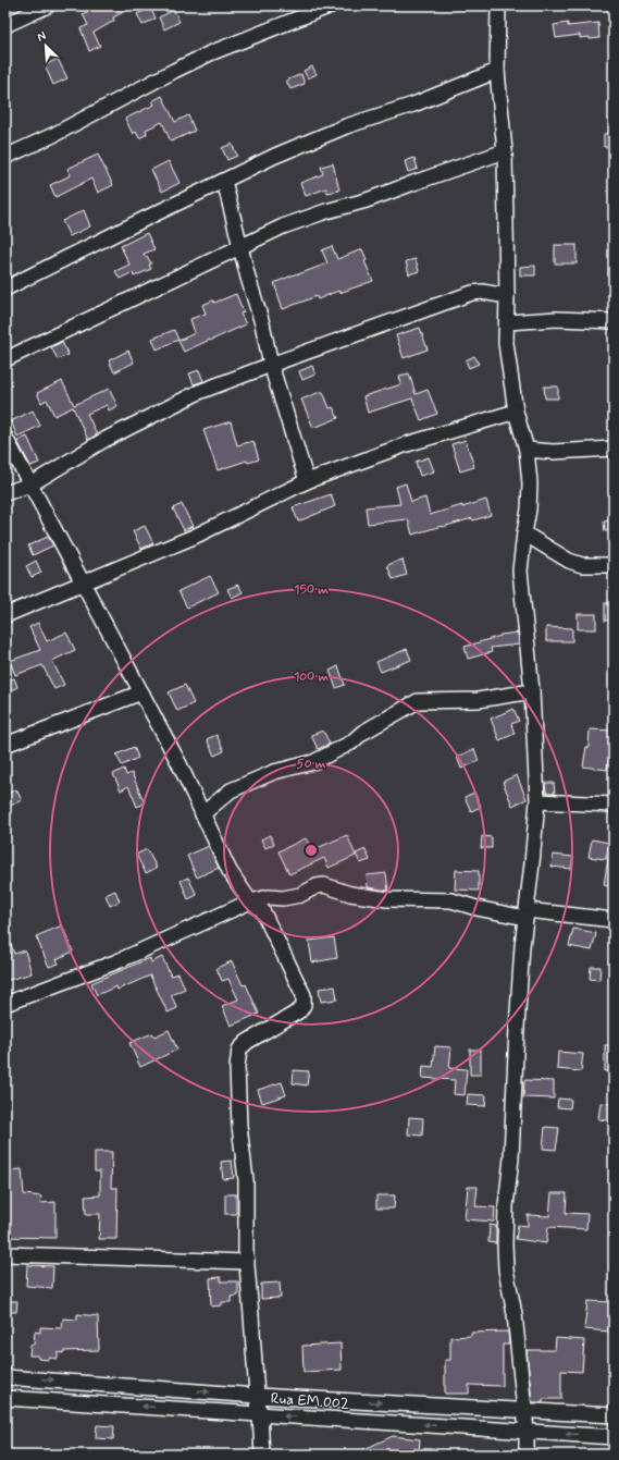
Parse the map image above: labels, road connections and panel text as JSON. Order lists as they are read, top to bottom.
{
  "streets": {
    "street": ["Rua EM.002"]
  },
  "north": "top left",
  "rings": ["150 m", "100 m", "50 m"]
}
